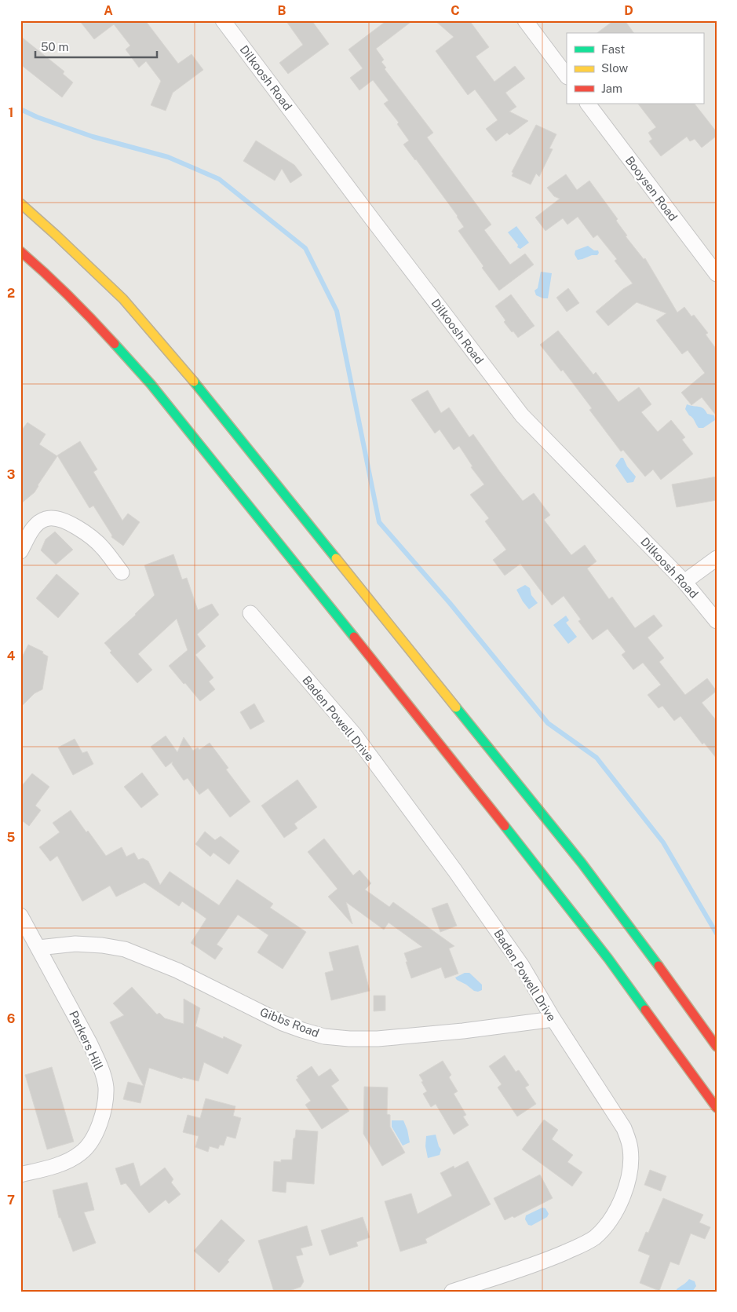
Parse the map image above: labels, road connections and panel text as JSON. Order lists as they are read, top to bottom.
{
  "streets": {
    "street": [
      "Dilkoosh Road",
      "Booysen Road",
      "Baden Powell Drive",
      "Gibbs Road",
      "Parkers Hill"
    ]
  },
  "crossings": [
    ["Baden Powell Drive", "Gibbs Road"],
    ["Gibbs Road", "Parkers Hill"]
  ],
  "legend": ["Fast", "Slow", "Jam"],
  "scale_bar": "50 m",
  "grid": {
    "columns": [
      "A",
      "B",
      "C",
      "D"
    ],
    "rows": [
      "1",
      "2",
      "3",
      "4",
      "5",
      "6",
      "7"
    ]
  }
}
